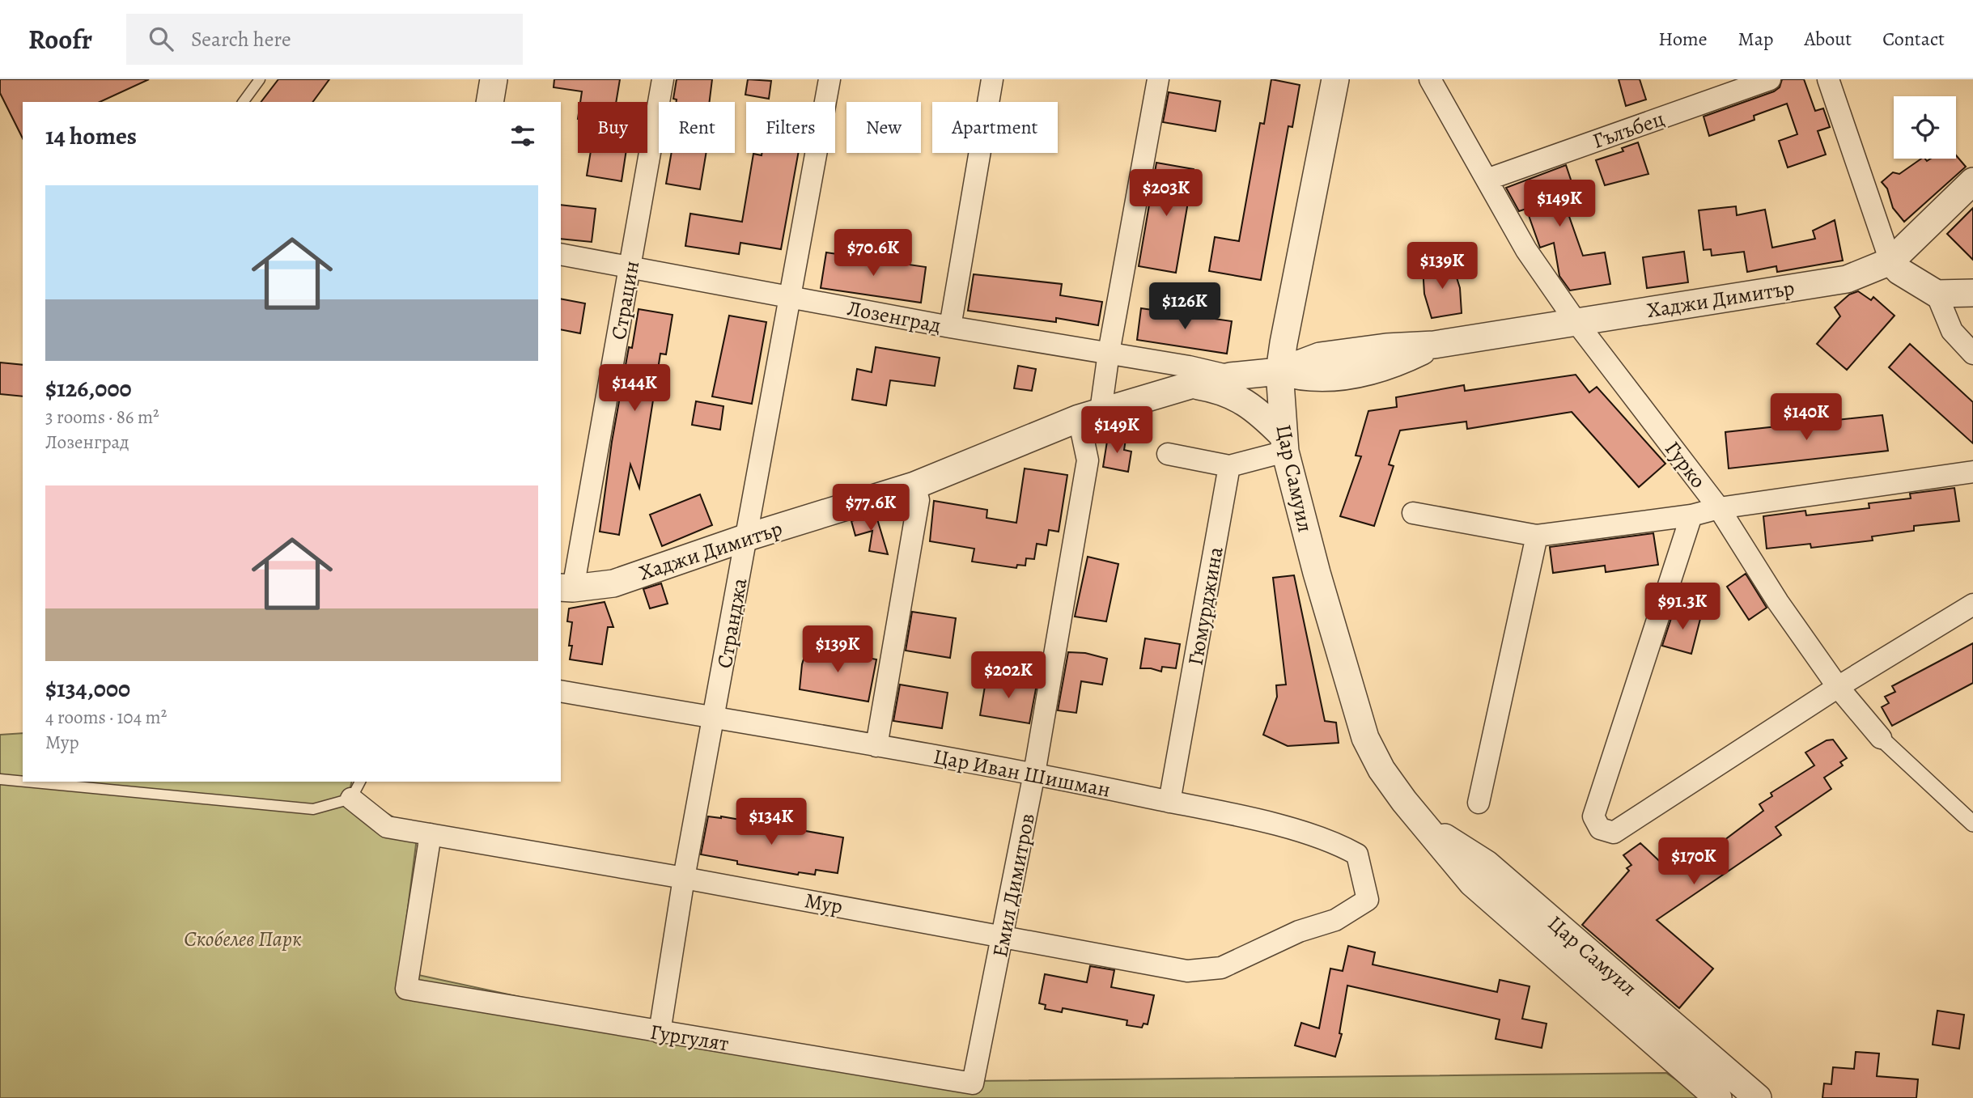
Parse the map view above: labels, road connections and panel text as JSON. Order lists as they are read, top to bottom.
{
  "streets": {
    "street": [
      "Гълъбец",
      "Хаджи Димитър",
      "Страцин",
      "Лозенград",
      "Гурко",
      "Цар Самуил",
      "Гюмурджина",
      "Странджа",
      "Цар Иван Шишман",
      "Емил Димитров",
      "Мур",
      "Гургулят"
    ]
  },
  "crossings": [
    ["Гълъбец", "Гурко"],
    ["Хаджи Димитър", "Страцин"],
    ["Хаджи Димитър", "Лозенград"],
    ["Хаджи Димитър", "Гурко"],
    ["Хаджи Димитър", "Цар Самуил"],
    ["Хаджи Димитър", "Странджа"],
    ["Хаджи Димитър", "Емил Димитров"],
    ["Страцин", "Лозенград"],
    ["Лозенград", "Странджа"],
    ["Лозенград", "Емил Димитров"],
    ["Гюмурджина", "Цар Иван Шишман"],
    ["Странджа", "Цар Иван Шишман"],
    ["Странджа", "Мур"],
    ["Странджа", "Гургулят"],
    ["Цар Иван Шишман", "Емил Димитров"],
    ["Цар Иван Шишман", "Мур"],
    ["Емил Димитров", "Мур"],
    ["Емил Димитров", "Гургулят"],
    ["Мур", "Гургулят"]
  ],
  "parks": ["Скобелев Парк"],
  "page": {
    "header": "Roofr",
    "search": "Search here",
    "nav": [
      "Home",
      "Map",
      "About",
      "Contact"
    ],
    "chip": [
      "Buy",
      "Rent",
      "Filters",
      "New",
      "Apartment"
    ],
    "heading": "14 homes",
    "price": [
      "$203K",
      "$149K",
      "$70.6K",
      "$139K",
      "$126K",
      "$144K",
      "$140K",
      "$149K",
      "$77.6K",
      "$91.3K",
      "$139K",
      "$202K",
      "$134K",
      "$170K"
    ],
    "list": [
      {
        "name": "$126,000",
        "note": "3 rooms · 86 m² · Лозенград"
      },
      {
        "name": "$134,000",
        "note": "4 rooms · 104 m² · Мур"
      }
    ]
  }
}
